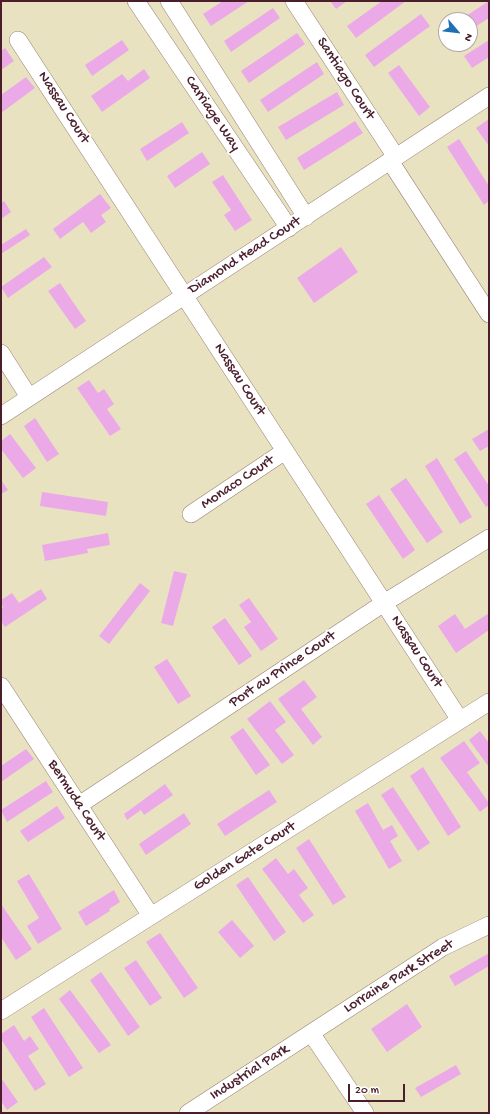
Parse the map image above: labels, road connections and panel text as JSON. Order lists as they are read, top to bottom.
{
  "streets": {
    "street": [
      "Santiago Court",
      "Nassau Court",
      "Carriage Way",
      "Diamond Head Court",
      "Monaco Court",
      "Port au Prince Court",
      "Bermuda Court",
      "Golden Gate Court",
      "Lorraine Park Street",
      "Industrial Park"
    ]
  },
  "crossings": [
    ["Santiago Court", "Diamond Head Court"],
    ["Nassau Court", "Diamond Head Court"],
    ["Nassau Court", "Monaco Court"],
    ["Nassau Court", "Port au Prince Court"],
    ["Nassau Court", "Golden Gate Court"],
    ["Carriage Way", "Diamond Head Court"],
    ["Port au Prince Court", "Bermuda Court"],
    ["Bermuda Court", "Golden Gate Court"],
    ["Lorraine Park Street", "Industrial Park"]
  ],
  "scale_bar": "20 m",
  "north": "bottom right"
}
